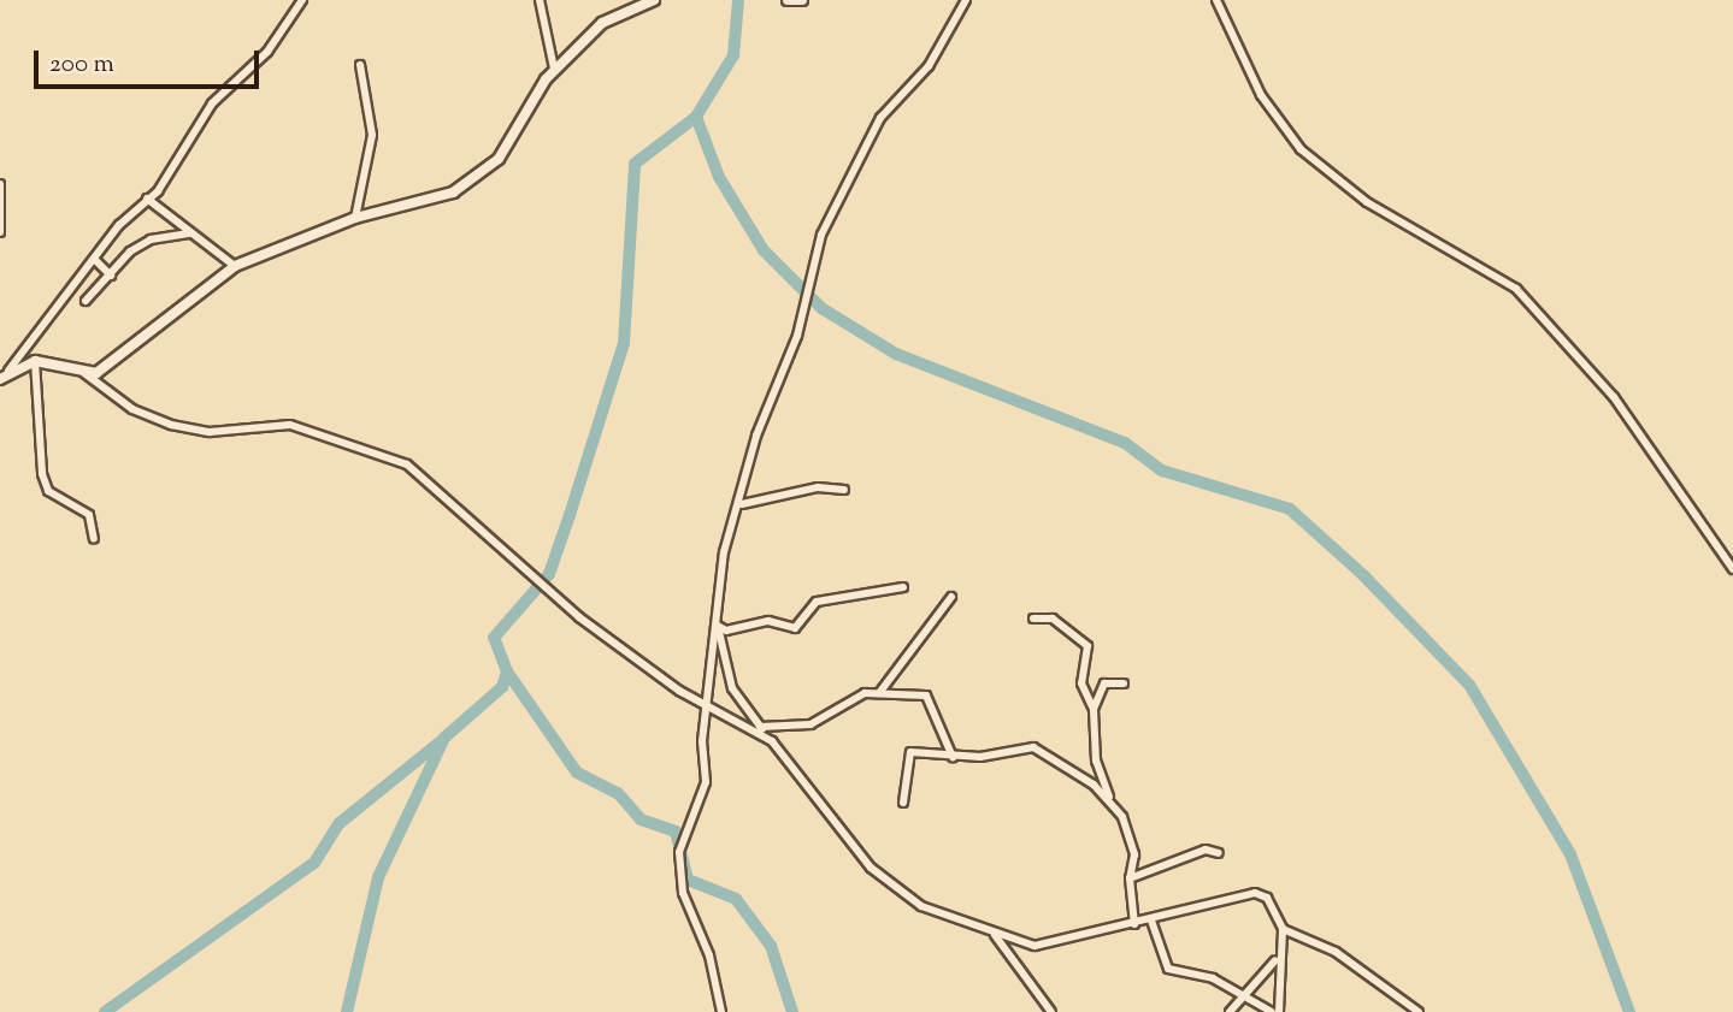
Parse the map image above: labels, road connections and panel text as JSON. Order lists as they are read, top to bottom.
{
  "scale_bar": "200 m"
}
